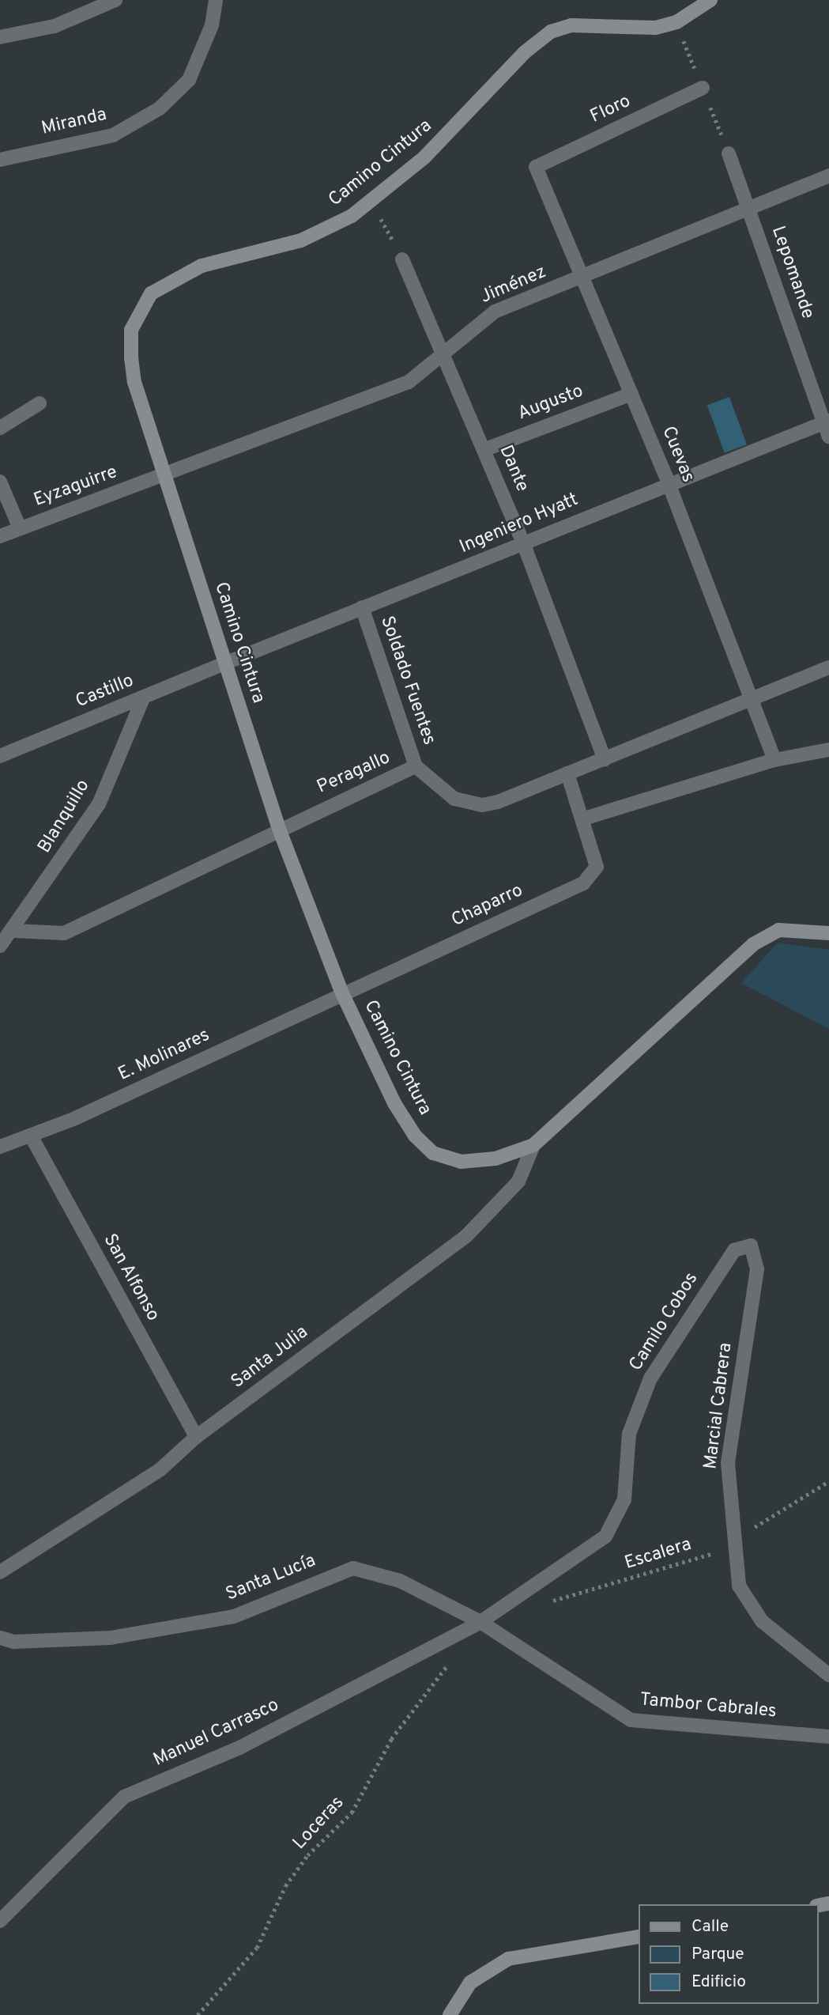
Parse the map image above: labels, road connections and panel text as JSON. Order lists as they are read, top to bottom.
{
  "streets": {
    "main road": ["Camino Cintura"],
    "street": [
      "Floro",
      "Miranda",
      "Lepomande",
      "Jiménez",
      "Augusto",
      "Cuevas",
      "Dante",
      "Eyzaguirre",
      "Ingeniero Hyatt",
      "Soldado Fuentes",
      "Castillo",
      "Peragallo",
      "Blanquillo",
      "Chaparro",
      "E. Molinares",
      "San Alfonso",
      "Camilo Cobos",
      "Santa Julia",
      "Marcial Cabrera",
      "Santa Lucía",
      "Tambor Cabrales",
      "Manuel Carrasco"
    ],
    "path": ["Escalera", "Loceras"]
  },
  "crossings": [
    ["Floro", "Cuevas"],
    ["Camino Cintura", "Jiménez"],
    ["Camino Cintura", "Eyzaguirre"],
    ["Camino Cintura", "Ingeniero Hyatt"],
    ["Camino Cintura", "Castillo"],
    ["Camino Cintura", "Peragallo"],
    ["Camino Cintura", "Chaparro"],
    ["Camino Cintura", "E. Molinares"],
    ["Camino Cintura", "Santa Julia"],
    ["Lepomande", "Jiménez"],
    ["Lepomande", "Ingeniero Hyatt"],
    ["Jiménez", "Cuevas"],
    ["Jiménez", "Dante"],
    ["Jiménez", "Eyzaguirre"],
    ["Augusto", "Cuevas"],
    ["Augusto", "Dante"],
    ["Cuevas", "Ingeniero Hyatt"],
    ["Cuevas", "Peragallo"],
    ["Dante", "Ingeniero Hyatt"],
    ["Dante", "Peragallo"],
    ["Ingeniero Hyatt", "Soldado Fuentes"],
    ["Ingeniero Hyatt", "Castillo"],
    ["Soldado Fuentes", "Peragallo"],
    ["Castillo", "Blanquillo"],
    ["Peragallo", "Blanquillo"],
    ["Peragallo", "Chaparro"],
    ["Chaparro", "E. Molinares"],
    ["E. Molinares", "San Alfonso"],
    ["San Alfonso", "Santa Julia"],
    ["Camilo Cobos", "Marcial Cabrera"],
    ["Camilo Cobos", "Santa Lucía"],
    ["Camilo Cobos", "Tambor Cabrales"],
    ["Camilo Cobos", "Manuel Carrasco"],
    ["Marcial Cabrera", "Escalera"],
    ["Santa Lucía", "Tambor Cabrales"],
    ["Santa Lucía", "Manuel Carrasco"],
    ["Tambor Cabrales", "Manuel Carrasco"]
  ],
  "legend": ["Calle", "Parque", "Edificio"]
}
